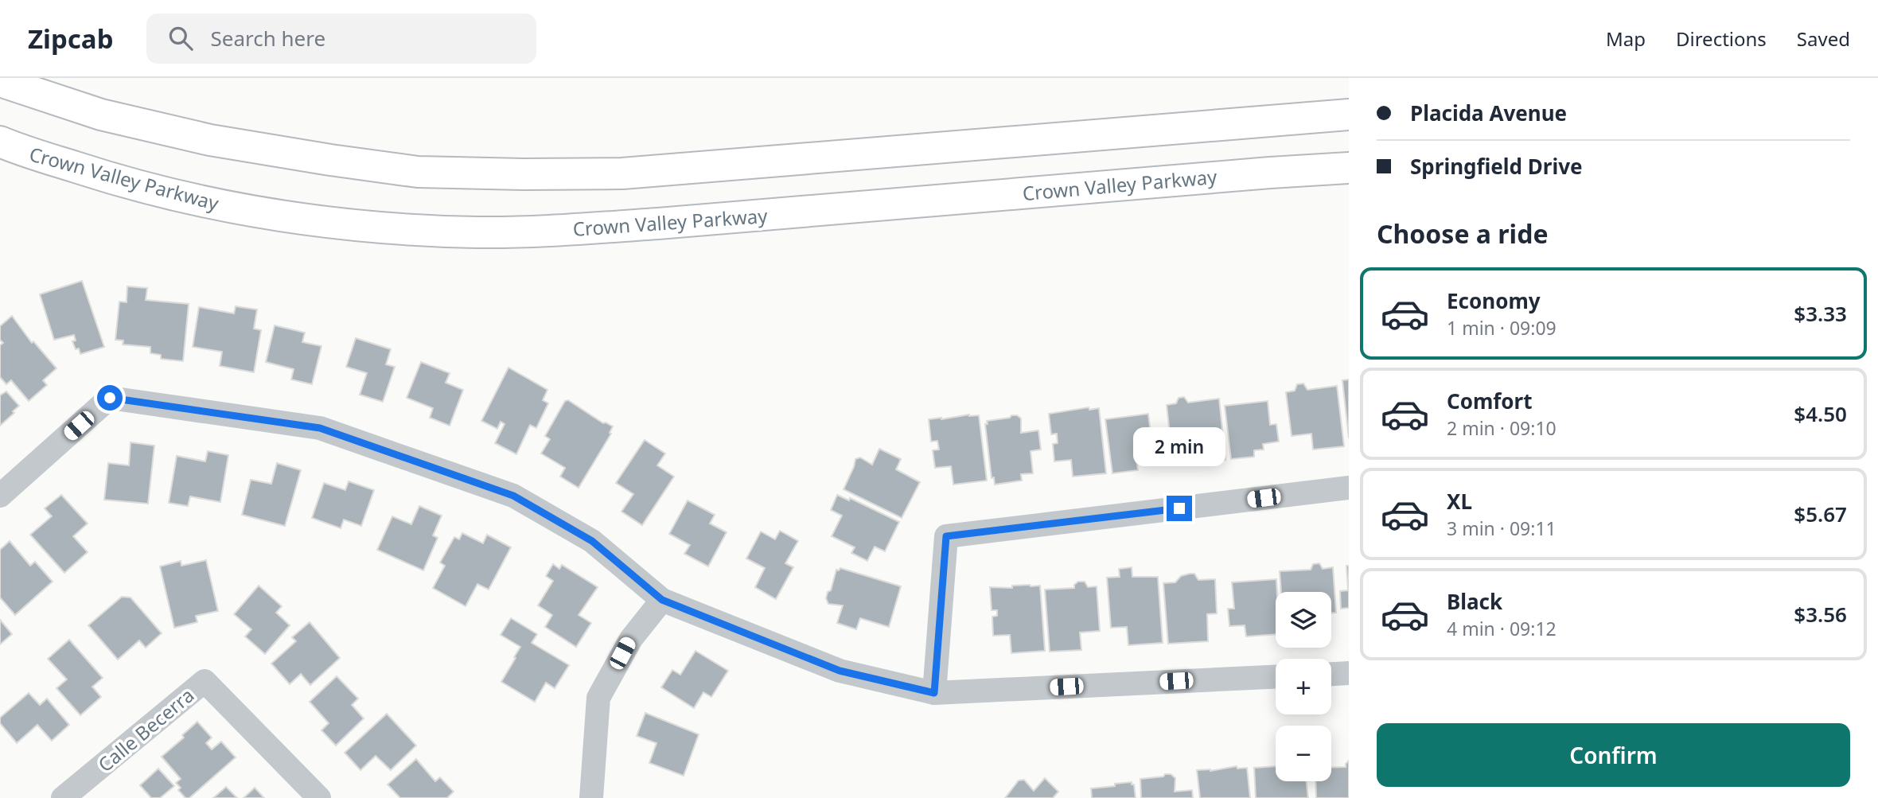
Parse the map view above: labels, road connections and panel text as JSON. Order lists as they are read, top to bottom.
{
  "streets": {
    "main road": ["Crown Valley Parkway"],
    "street": ["Calle Becerra"]
  },
  "page": {
    "header": "Zipcab",
    "search": "Search here",
    "nav": ["Map", "Directions", "Saved"],
    "banner": ["Placida Avenue", "Springfield Drive"],
    "heading": "Choose a ride",
    "list": [
      {
        "name": "Economy",
        "note": "1 min · 09:09",
        "value": "$3.33"
      },
      {
        "name": "Comfort",
        "note": "2 min · 09:10",
        "value": "$4.50"
      },
      {
        "name": "XL",
        "note": "3 min · 09:11",
        "value": "$5.67"
      },
      {
        "name": "Black",
        "note": "4 min · 09:12",
        "value": "$3.56"
      }
    ],
    "bubble": "2 min",
    "map_buttons": ["+", "−"],
    "buttons": "Confirm"
  }
}
